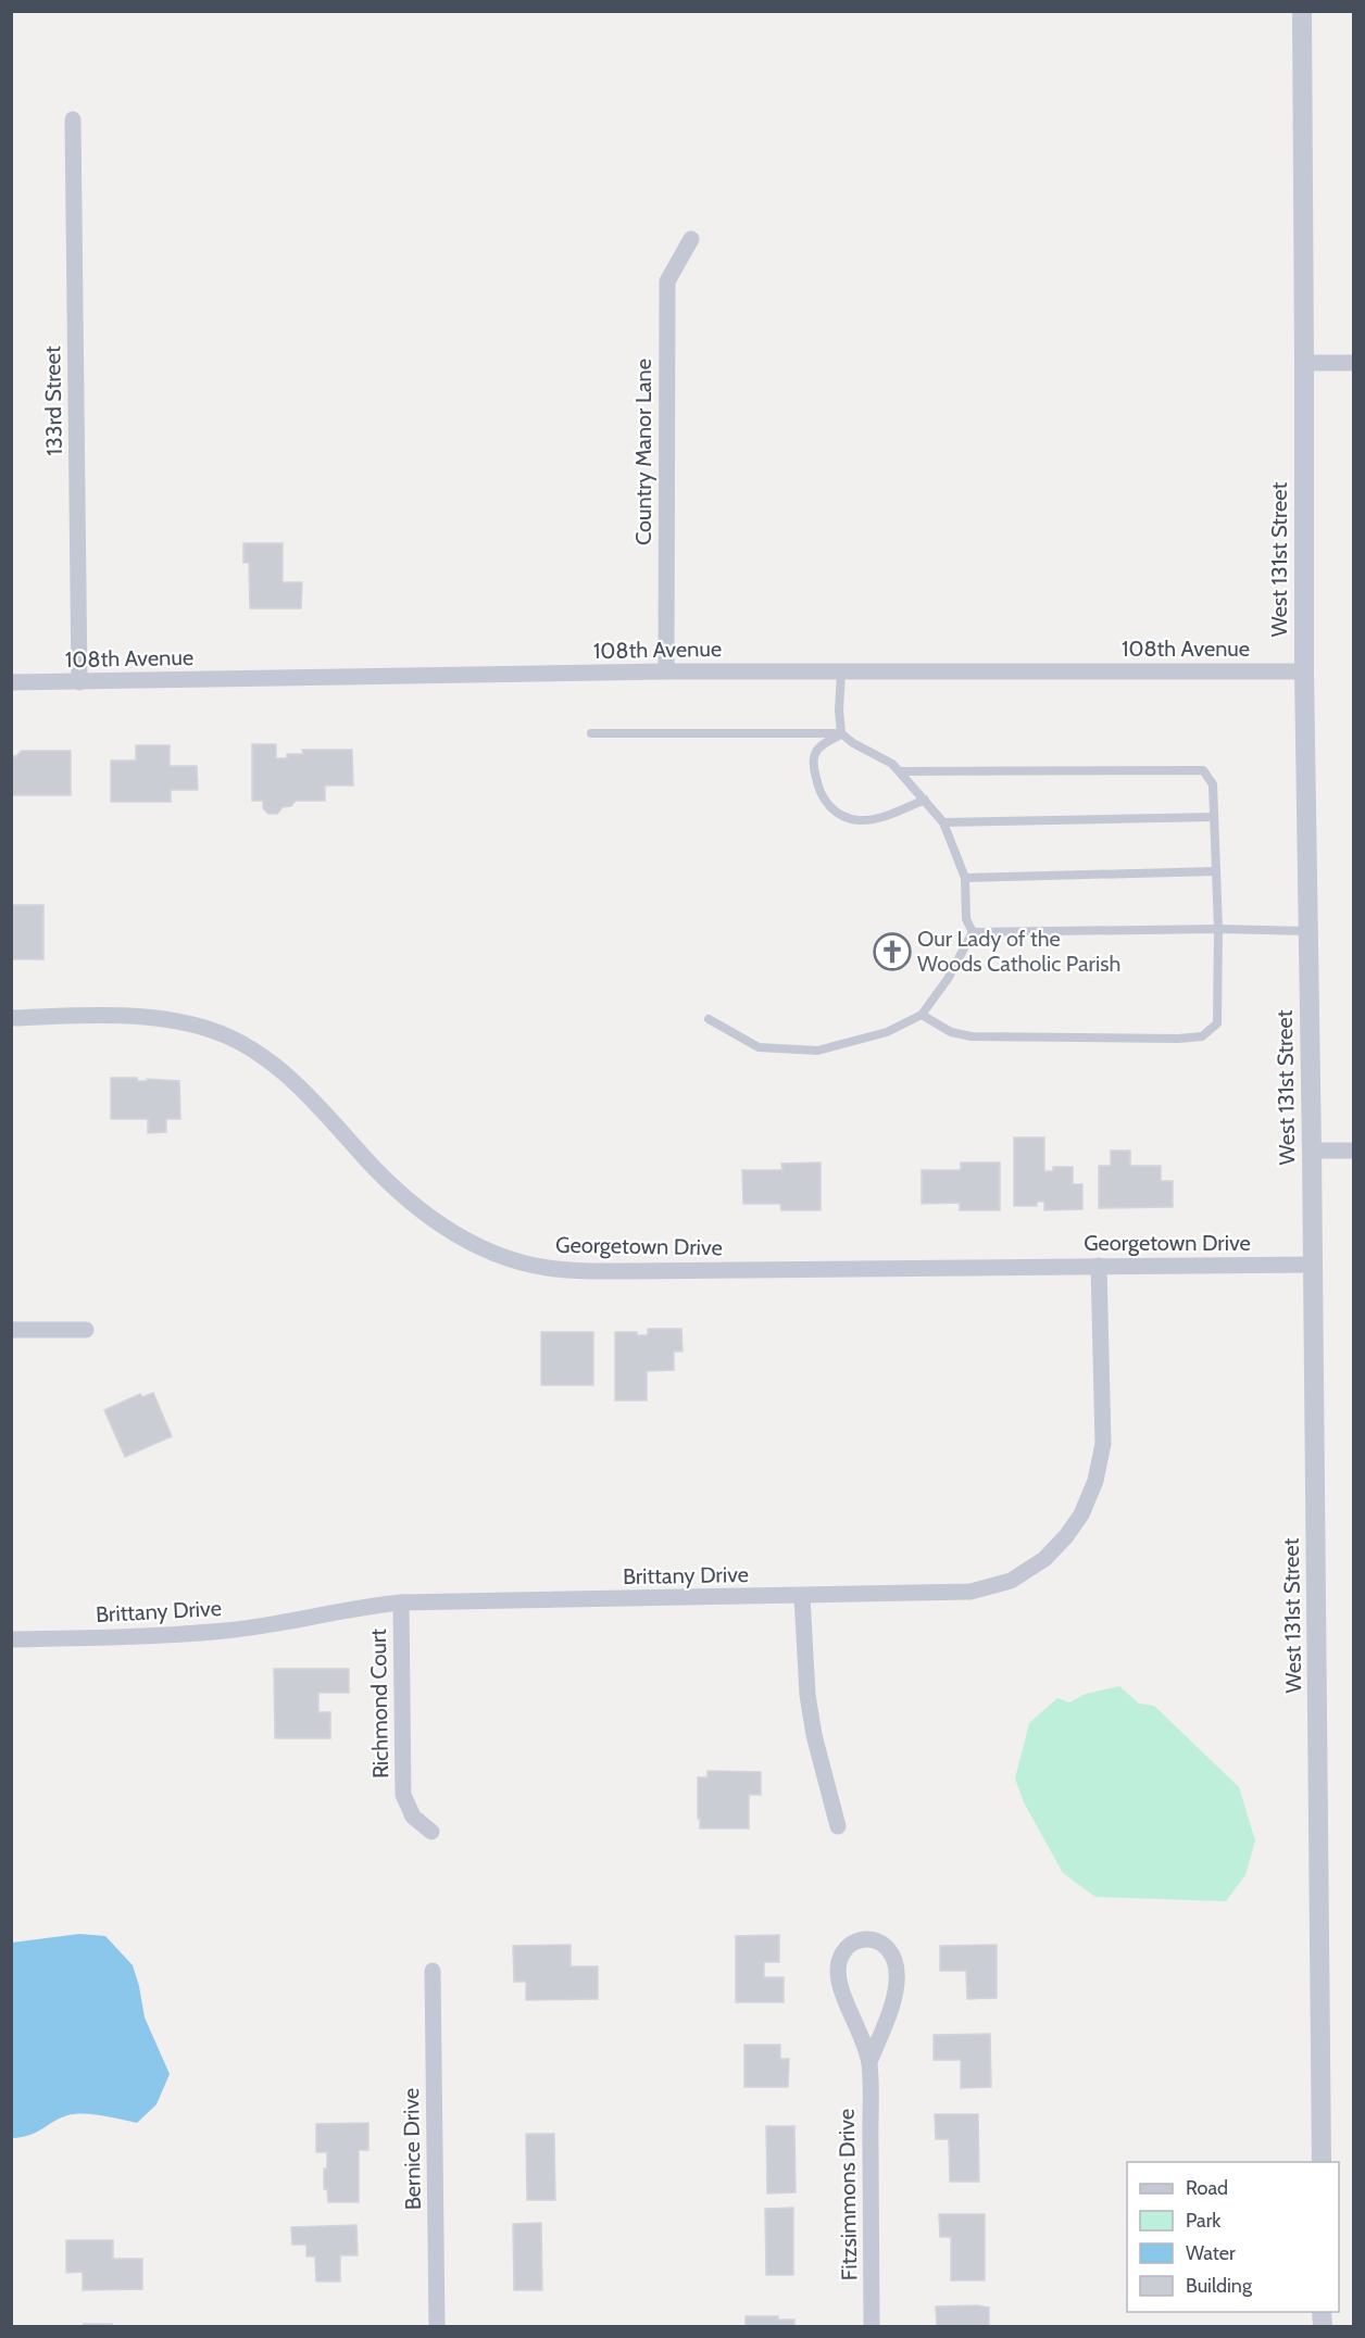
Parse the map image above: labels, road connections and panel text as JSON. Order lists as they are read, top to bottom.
{
  "streets": {
    "street": [
      "133rd Street",
      "Country Manor Lane",
      "West 131st Street",
      "108th Avenue",
      "Georgetown Drive",
      "Brittany Drive",
      "Richmond Court",
      "Bernice Drive",
      "Fitzsimmons Drive"
    ]
  },
  "crossings": [
    ["133rd Street", "108th Avenue"],
    ["Country Manor Lane", "108th Avenue"],
    ["West 131st Street", "108th Avenue"],
    ["West 131st Street", "Georgetown Drive"],
    ["Georgetown Drive", "Brittany Drive"],
    ["Brittany Drive", "Richmond Court"]
  ],
  "places": {
    "church": ["Our Lady of the Woods Catholic Parish"]
  },
  "legend": [
    "Road",
    "Park",
    "Water",
    "Building"
  ]
}
